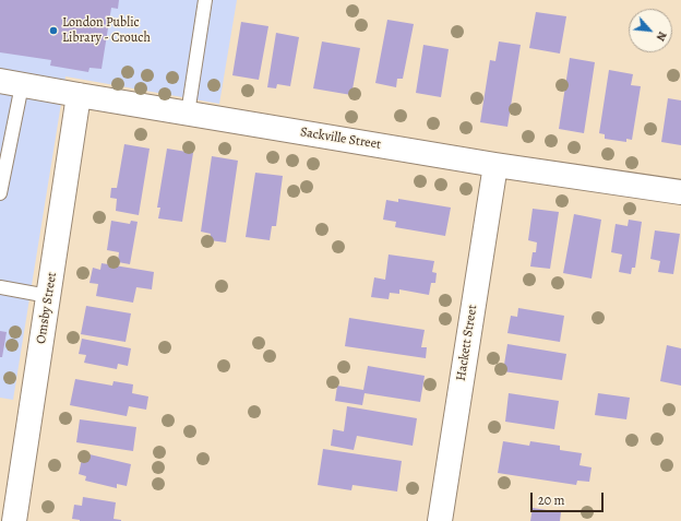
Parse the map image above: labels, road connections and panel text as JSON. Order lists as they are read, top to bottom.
{
  "streets": {
    "street": ["Sackville Street", "Omsby Street", "Hackett Street"]
  },
  "crossings": [
    ["Sackville Street", "Omsby Street"],
    ["Sackville Street", "Hackett Street"]
  ],
  "places": ["London Public Library - Crouch"],
  "scale_bar": "20 m",
  "north": "bottom right"
}
